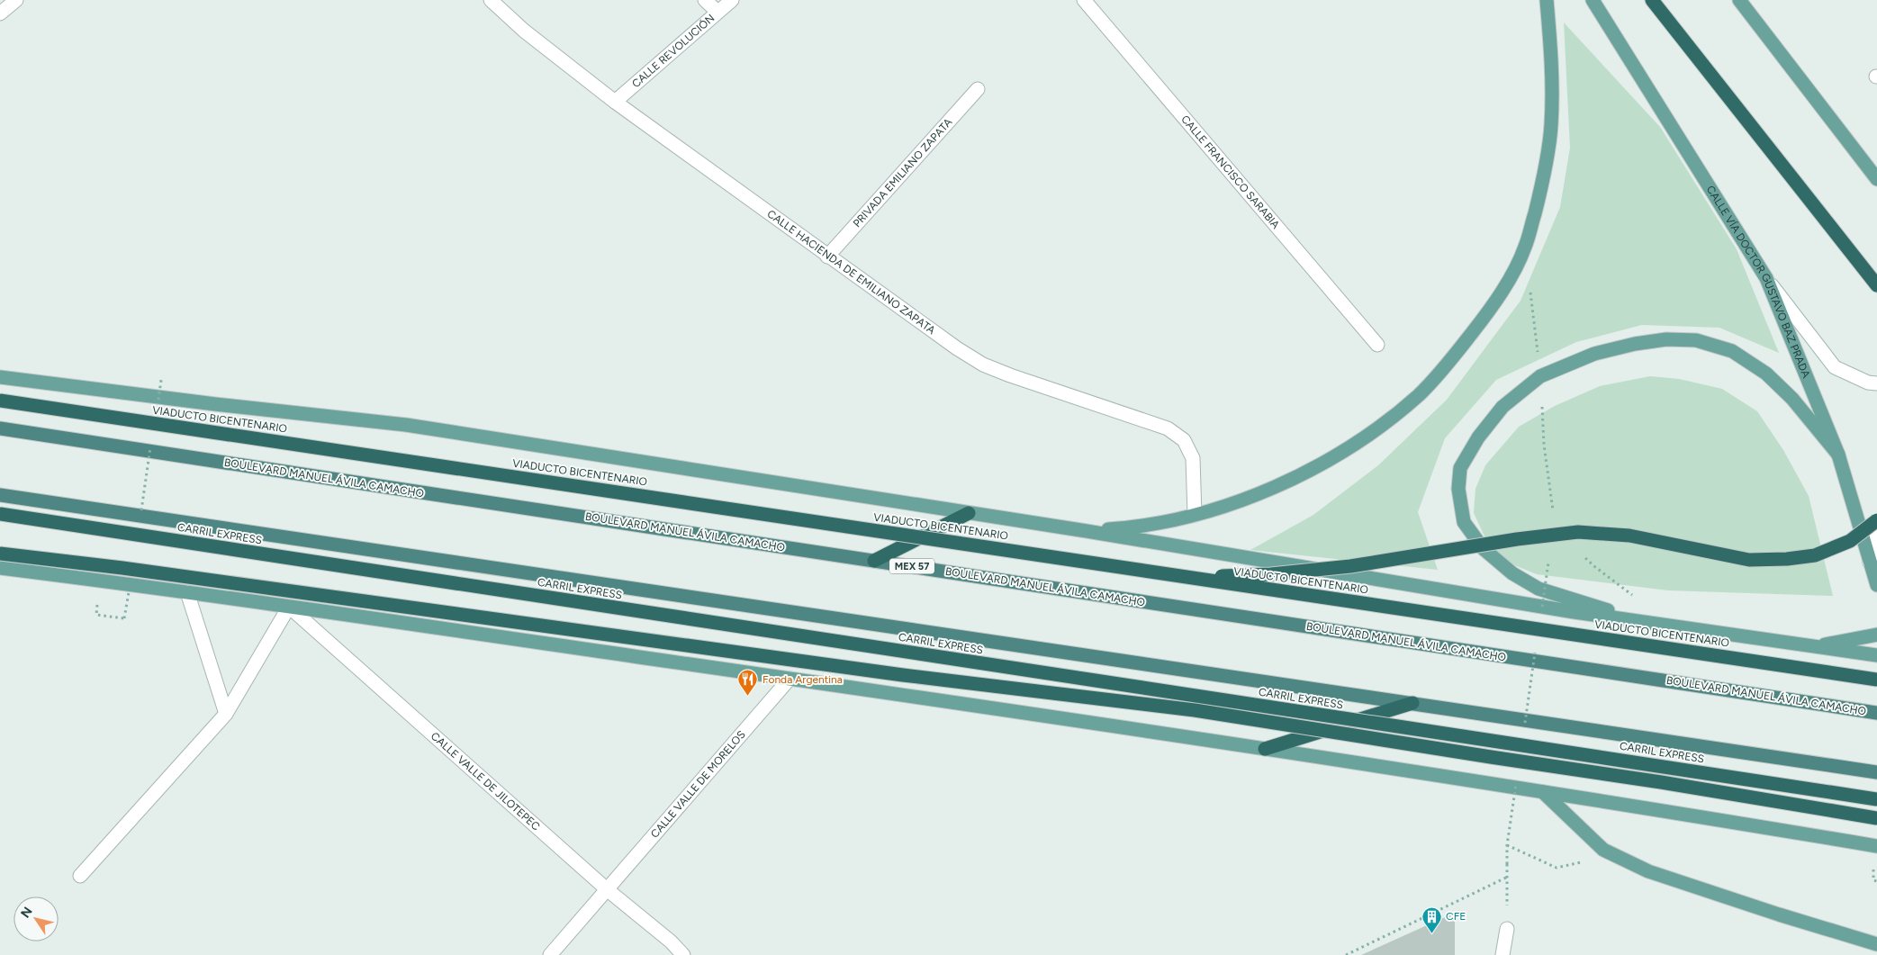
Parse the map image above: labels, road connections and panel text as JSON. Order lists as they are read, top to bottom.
{
  "streets": {
    "highway": [
      "VIADUCTO BICENTENARIO",
      "BOULEVARD MANUEL ÁVILA CAMACHO",
      "CARRIL EXPRESS",
      "MEX 57"
    ],
    "main road": ["CALLE VÍA DOCTOR GUSTAVO BAZ PRADA"],
    "street": [
      "CALLE REVOLUCIÓN",
      "PRIVADA EMILIANO ZAPATA",
      "CALLE FRANCISCO SARABIA",
      "CALLE HACIENDA DE EMILIANO ZAPATA",
      "CALLE VALLE DE JILOTEPEC",
      "CALLE VALLE DE MORELOS"
    ]
  },
  "crossings": [
    ["CALLE REVOLUCIÓN", "CALLE HACIENDA DE EMILIANO ZAPATA"],
    ["PRIVADA EMILIANO ZAPATA", "CALLE HACIENDA DE EMILIANO ZAPATA"],
    ["CALLE VALLE DE JILOTEPEC", "CALLE VALLE DE MORELOS"]
  ],
  "places": {
    "restaurant": ["Fonda Argentina"],
    "building": ["CFE"]
  },
  "north": "top left"
}
